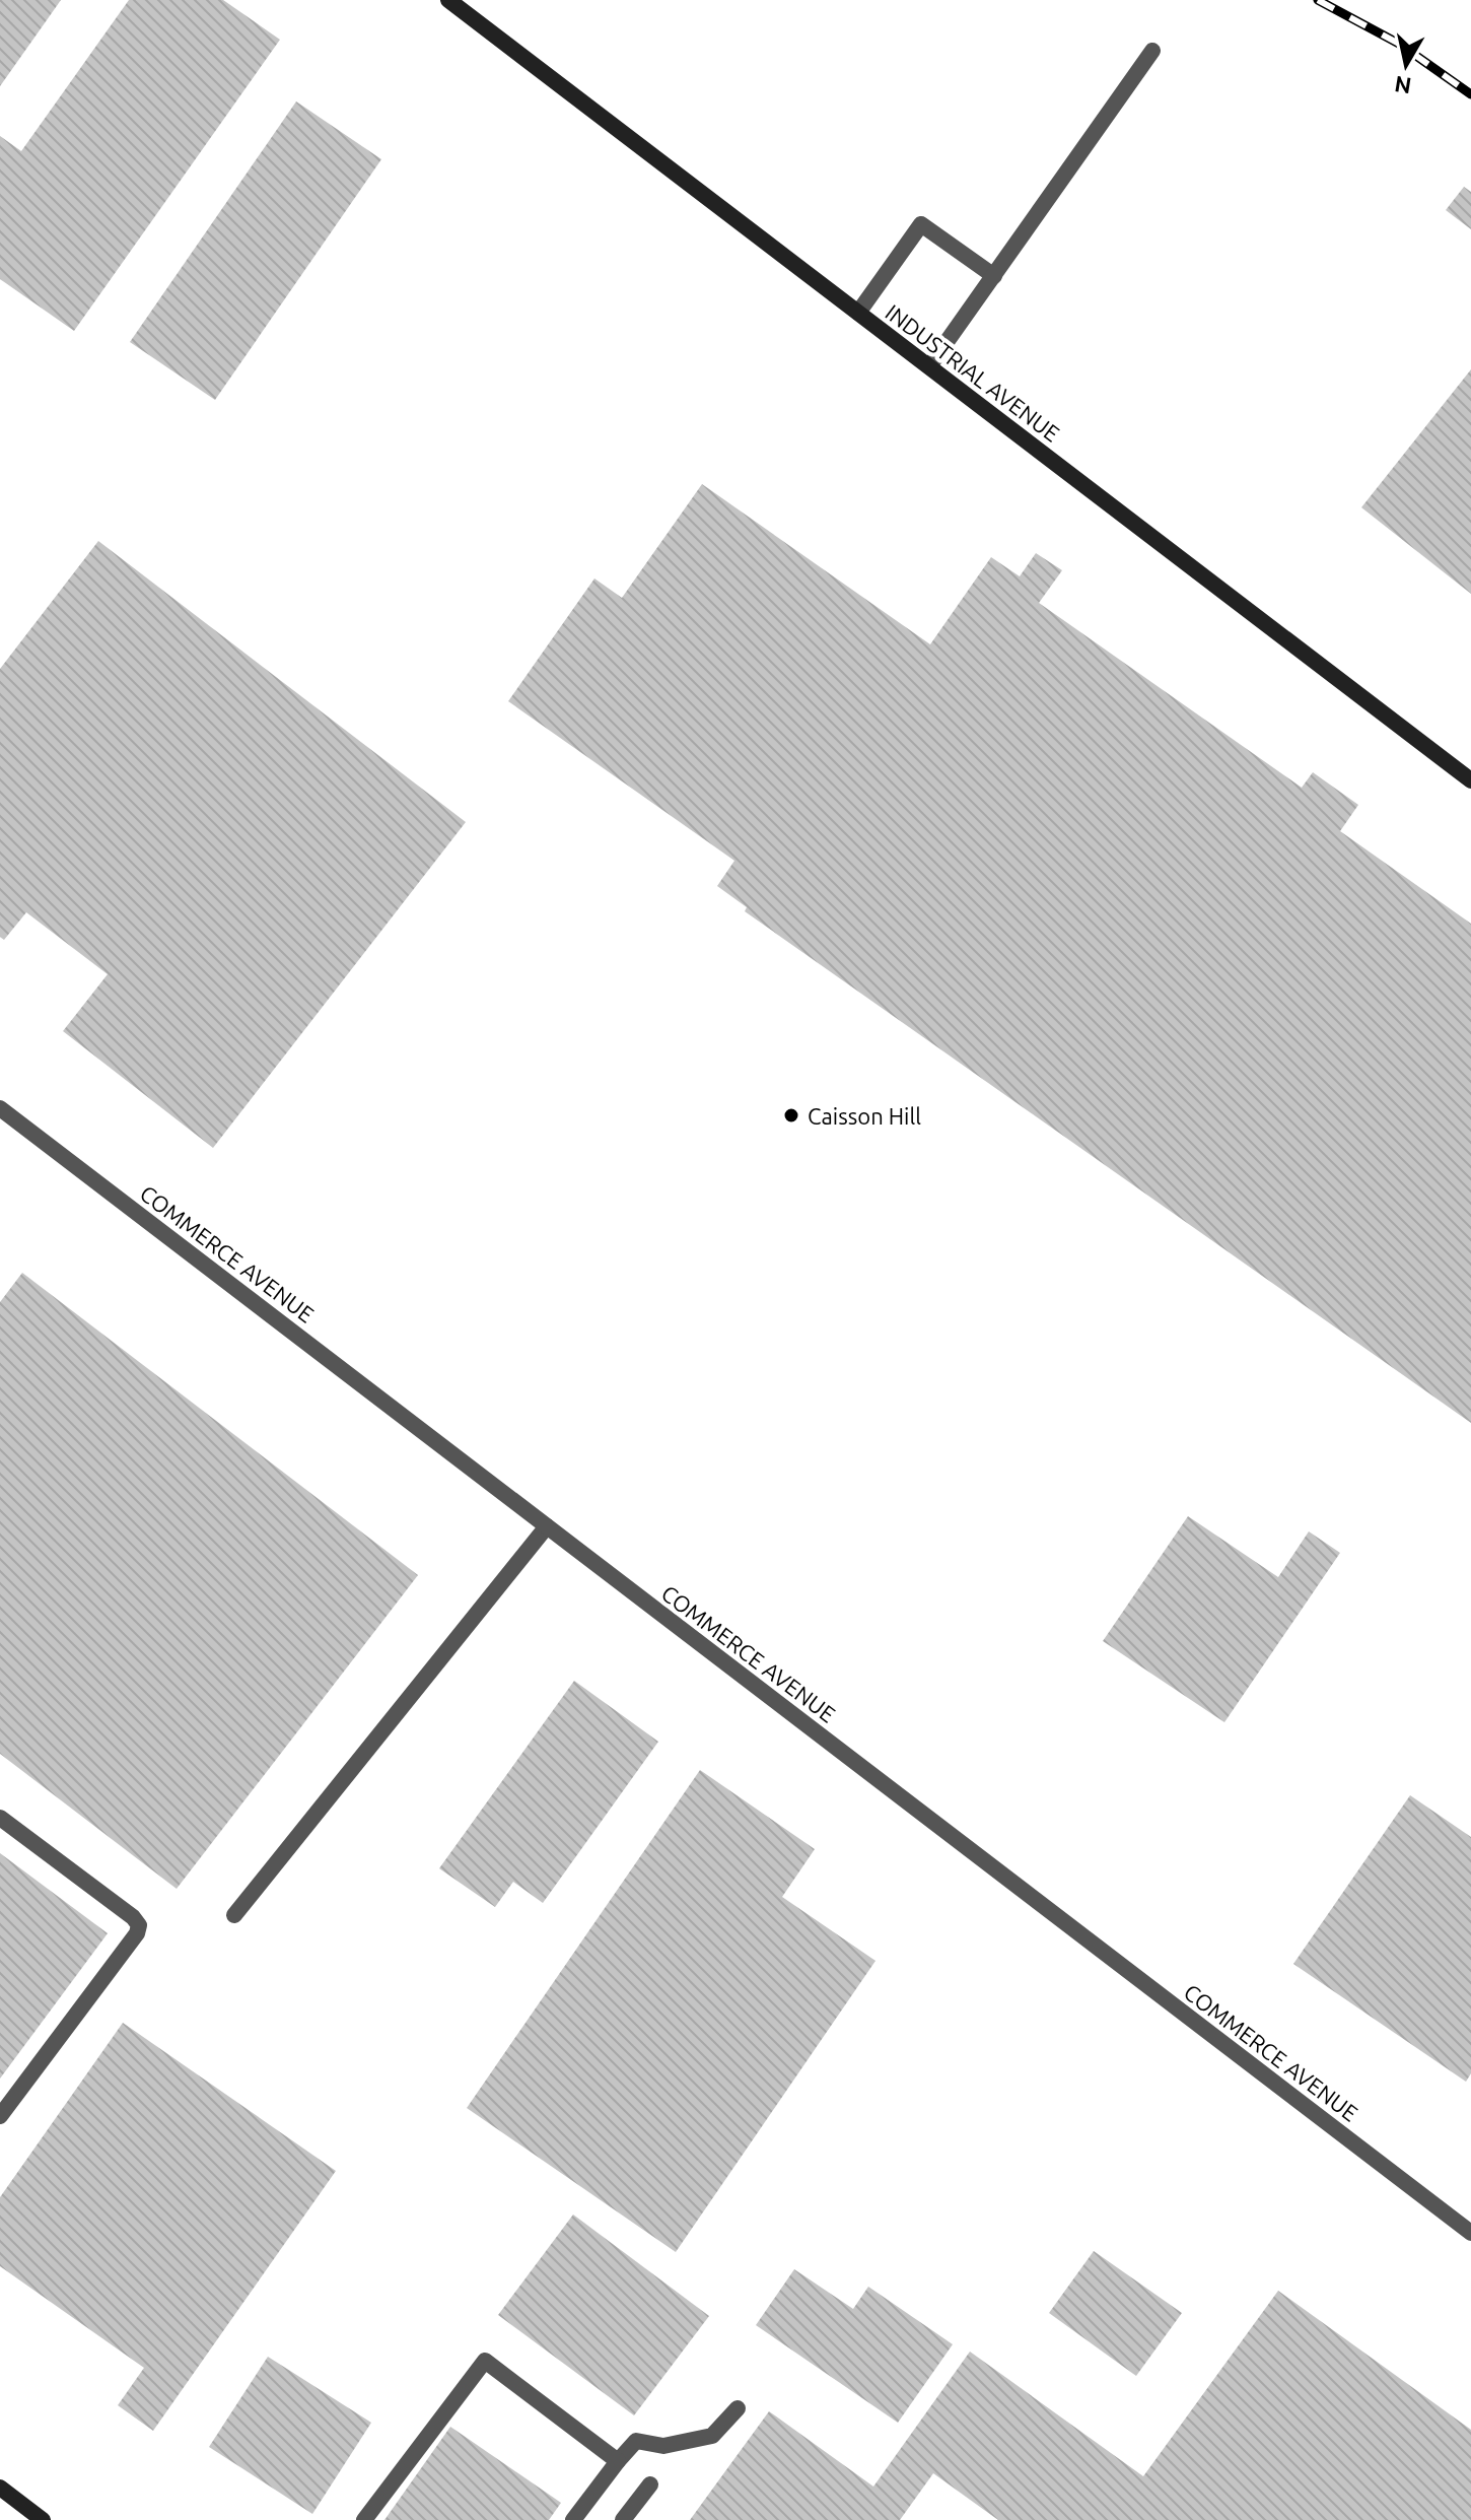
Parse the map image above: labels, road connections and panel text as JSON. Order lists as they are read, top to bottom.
{
  "streets": {
    "street": ["INDUSTRIAL AVENUE", "COMMERCE AVENUE"]
  },
  "places": ["Caisson Hill"],
  "north": "bottom"
}
